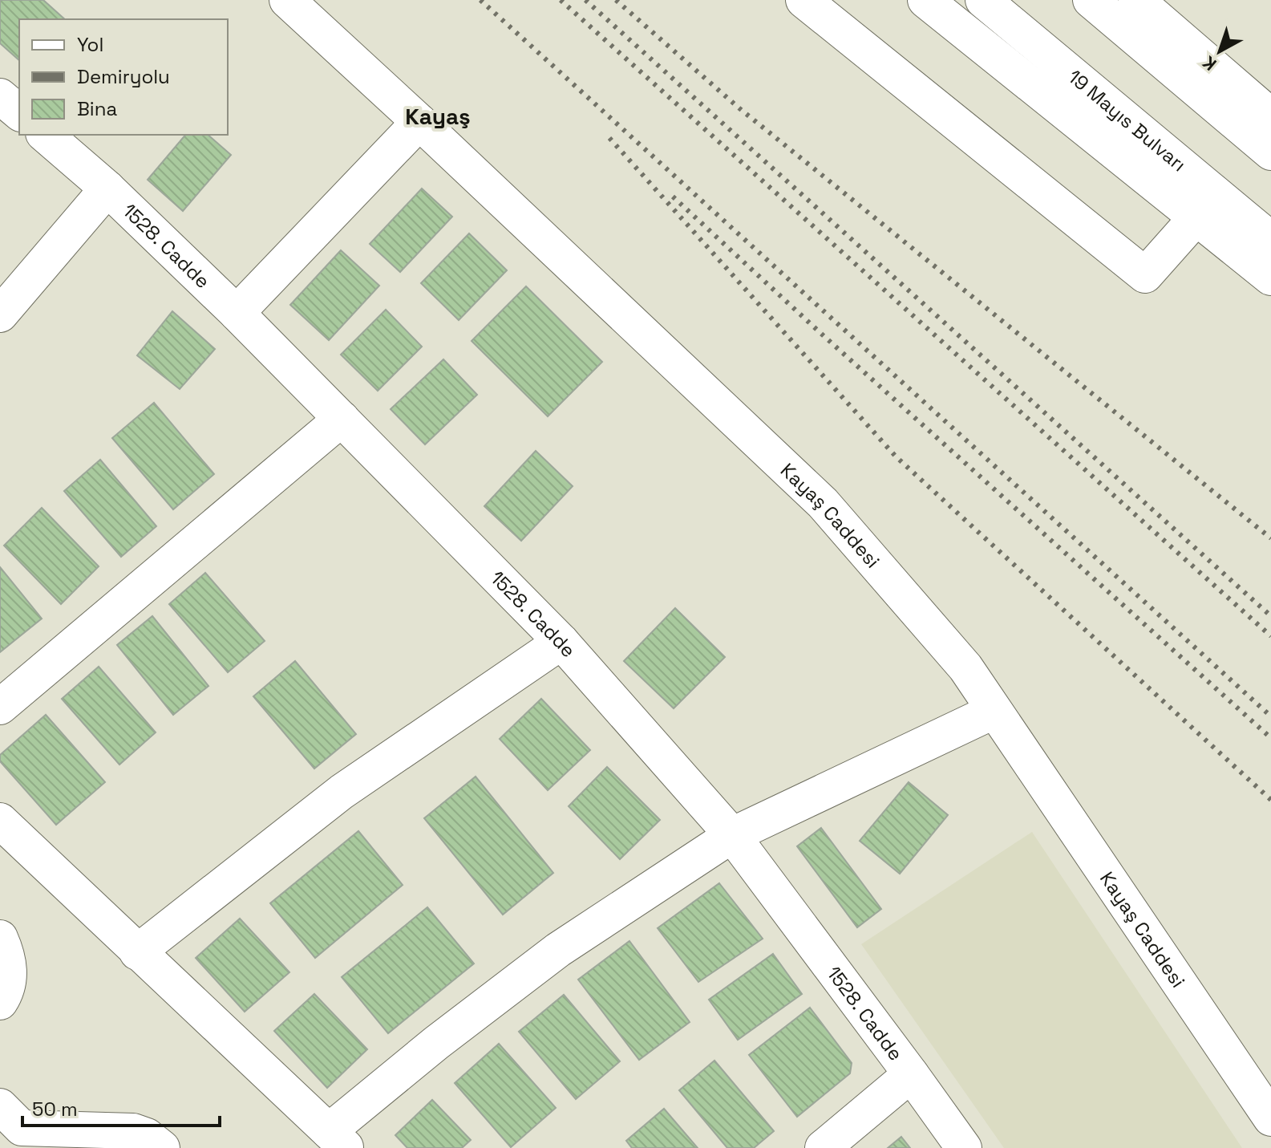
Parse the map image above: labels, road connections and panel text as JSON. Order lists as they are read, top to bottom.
{
  "streets": {
    "main road": ["19 Mayıs Bulvarı", "1528. Cadde", "Kayaş Caddesi"]
  },
  "districts": ["Kayaş"],
  "legend": ["Yol", "Demiryolu", "Bina"],
  "scale_bar": "50 m",
  "north": "bottom left"
}
